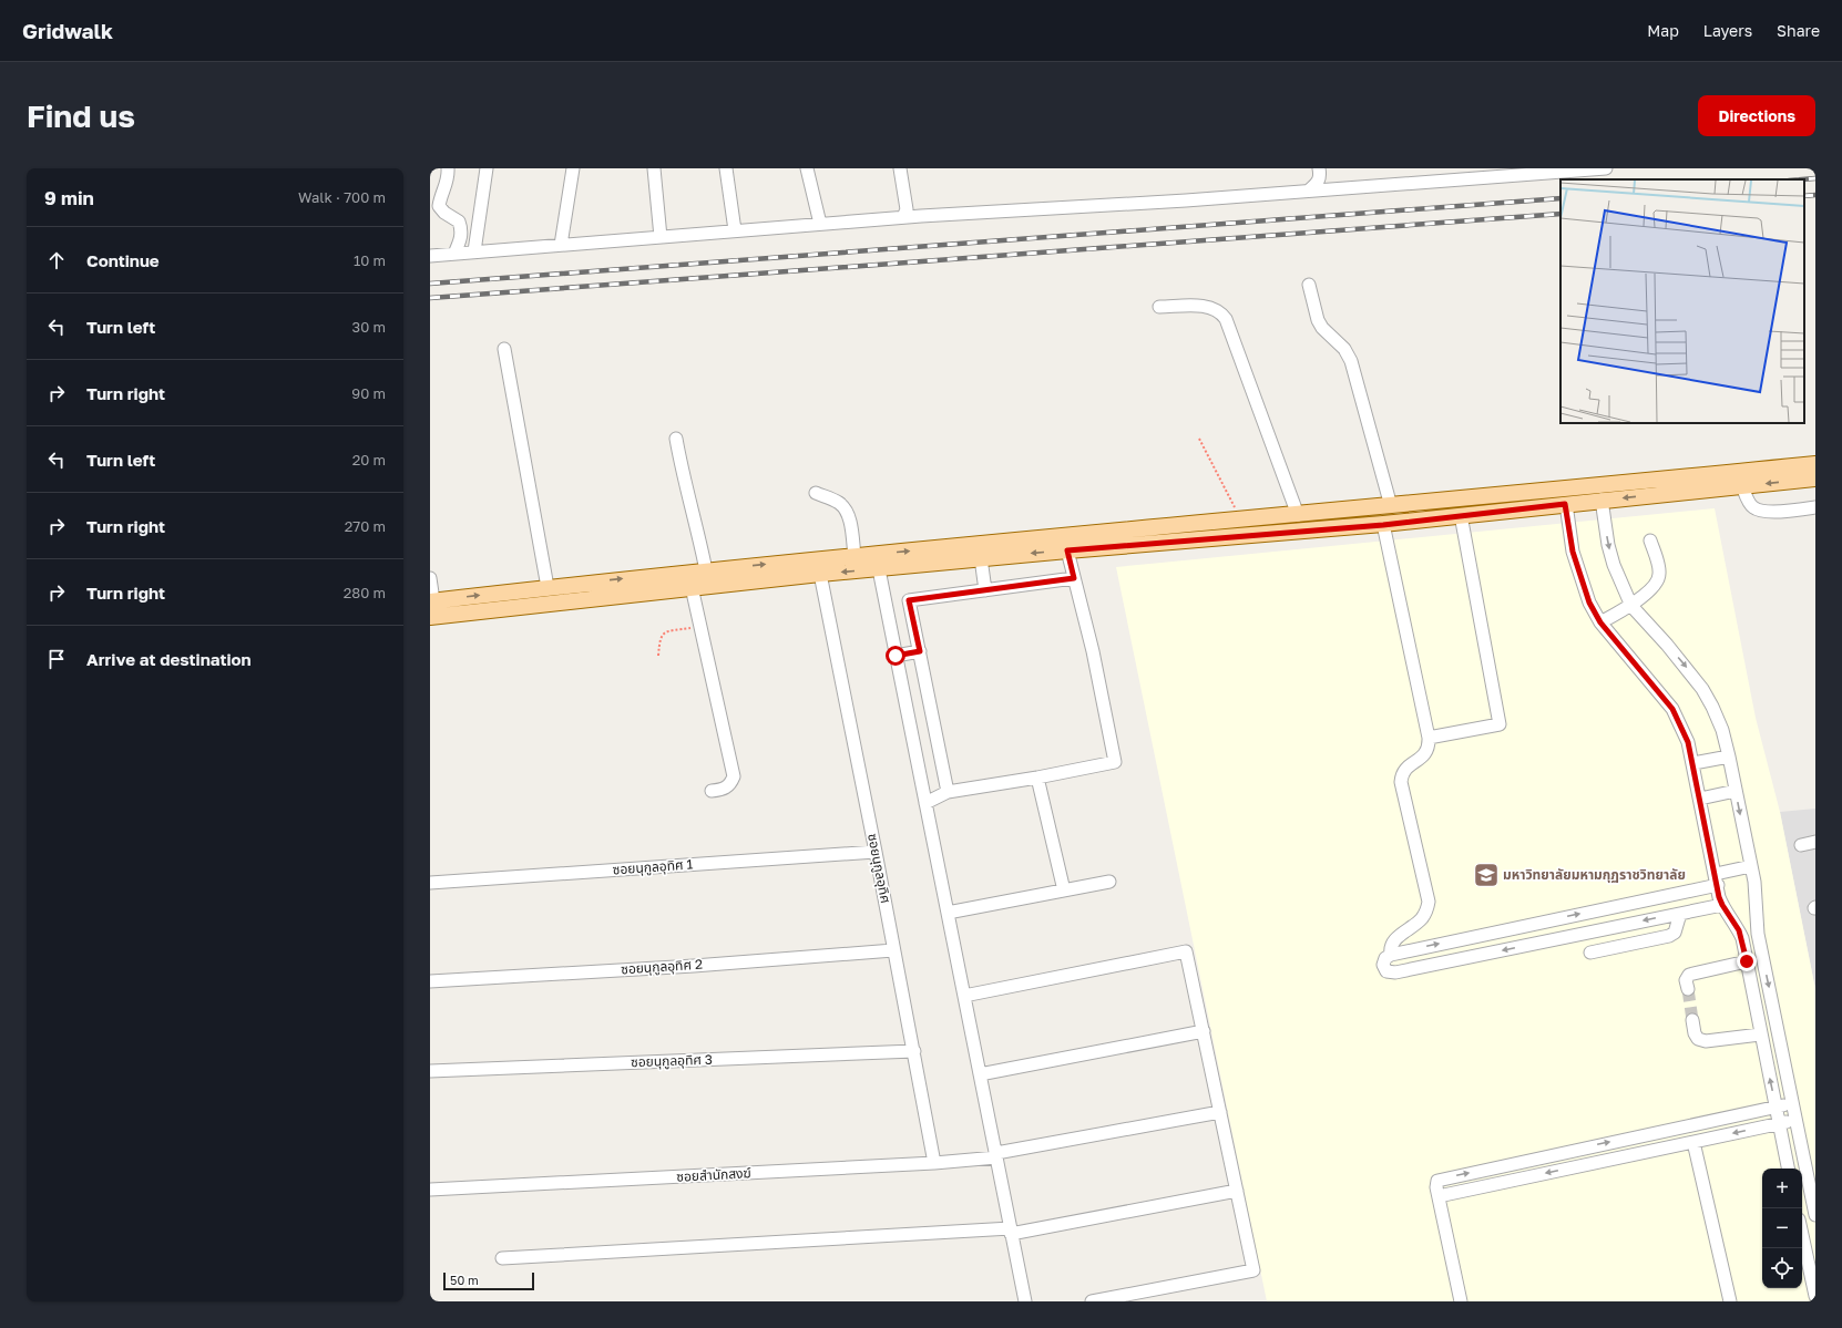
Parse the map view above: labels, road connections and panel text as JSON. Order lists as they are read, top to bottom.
{
  "streets": {
    "street": [
      "ซอยนุกูลอุทิศ 1",
      "ซอยนุกูลอุทิศ",
      "ซอยนุกูลอุทิศ 2",
      "ซอยนุกูลอุทิศ 3",
      "ซอยสำนักสงฆ์"
    ]
  },
  "crossings": [
    ["ซอยนุกูลอุทิศ 1", "ซอยนุกูลอุทิศ"],
    ["ซอยนุกูลอุทิศ", "ซอยนุกูลอุทิศ 2"],
    ["ซอยนุกูลอุทิศ", "ซอยนุกูลอุทิศ 3"],
    ["ซอยนุกูลอุทิศ", "ซอยสำนักสงฆ์"]
  ],
  "places": {
    "school or university": ["มหาวิทยาลัยมหามกุฏราชวิทยาลัย"]
  },
  "scale_bar": "50 m",
  "page": {
    "header": "Gridwalk",
    "nav": ["Map", "Layers", "Share"],
    "buttons": "Directions",
    "title": "Find us",
    "heading": ["9 min", "Walk · 700 m"],
    "list": [
      ["Continue", "10 m"],
      ["Turn left", "30 m"],
      ["Turn right", "90 m"],
      ["Turn left", "20 m"],
      ["Turn right", "270 m"],
      ["Turn right", "280 m"],
      "Arrive at destination"
    ],
    "map_buttons": ["+", "−"],
    "scale": "50 m"
  }
}
